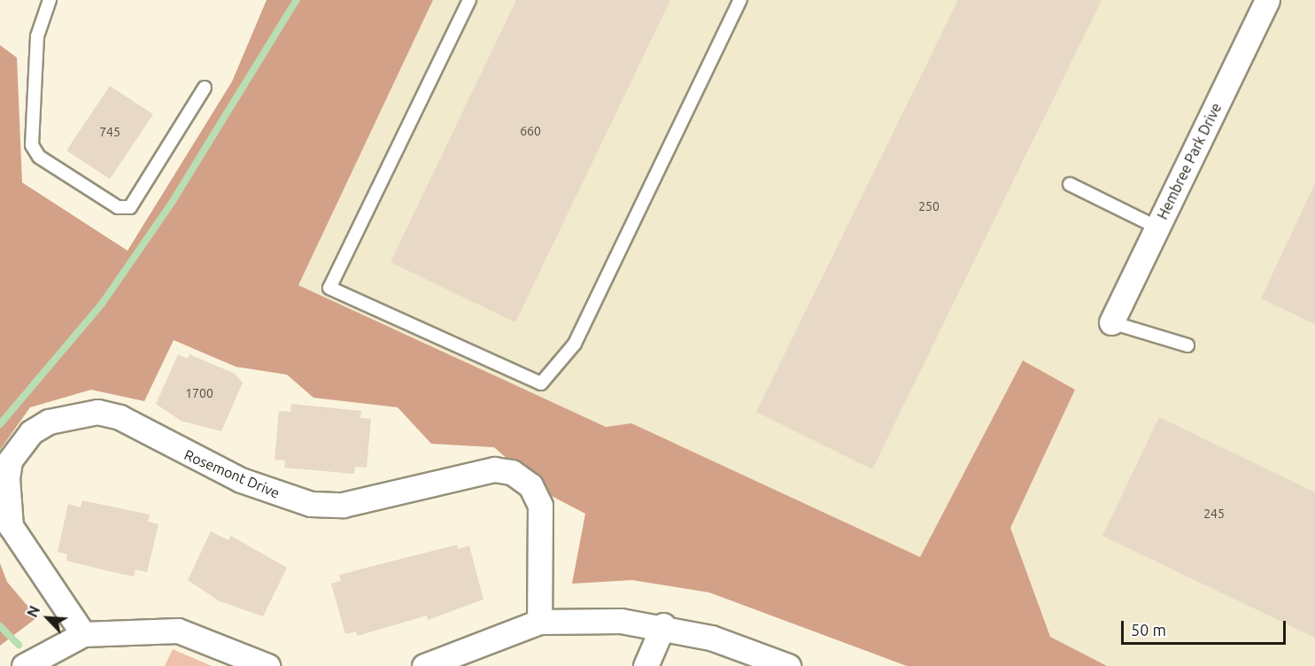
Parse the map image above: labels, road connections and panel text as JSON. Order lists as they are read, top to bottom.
{
  "streets": {
    "street": ["Hembree Park Drive", "Rosemont Drive"]
  },
  "house_numbers": [
    "660",
    "745",
    "250",
    "1700",
    "245"
  ],
  "scale_bar": "50 m",
  "north": "top left"
}
